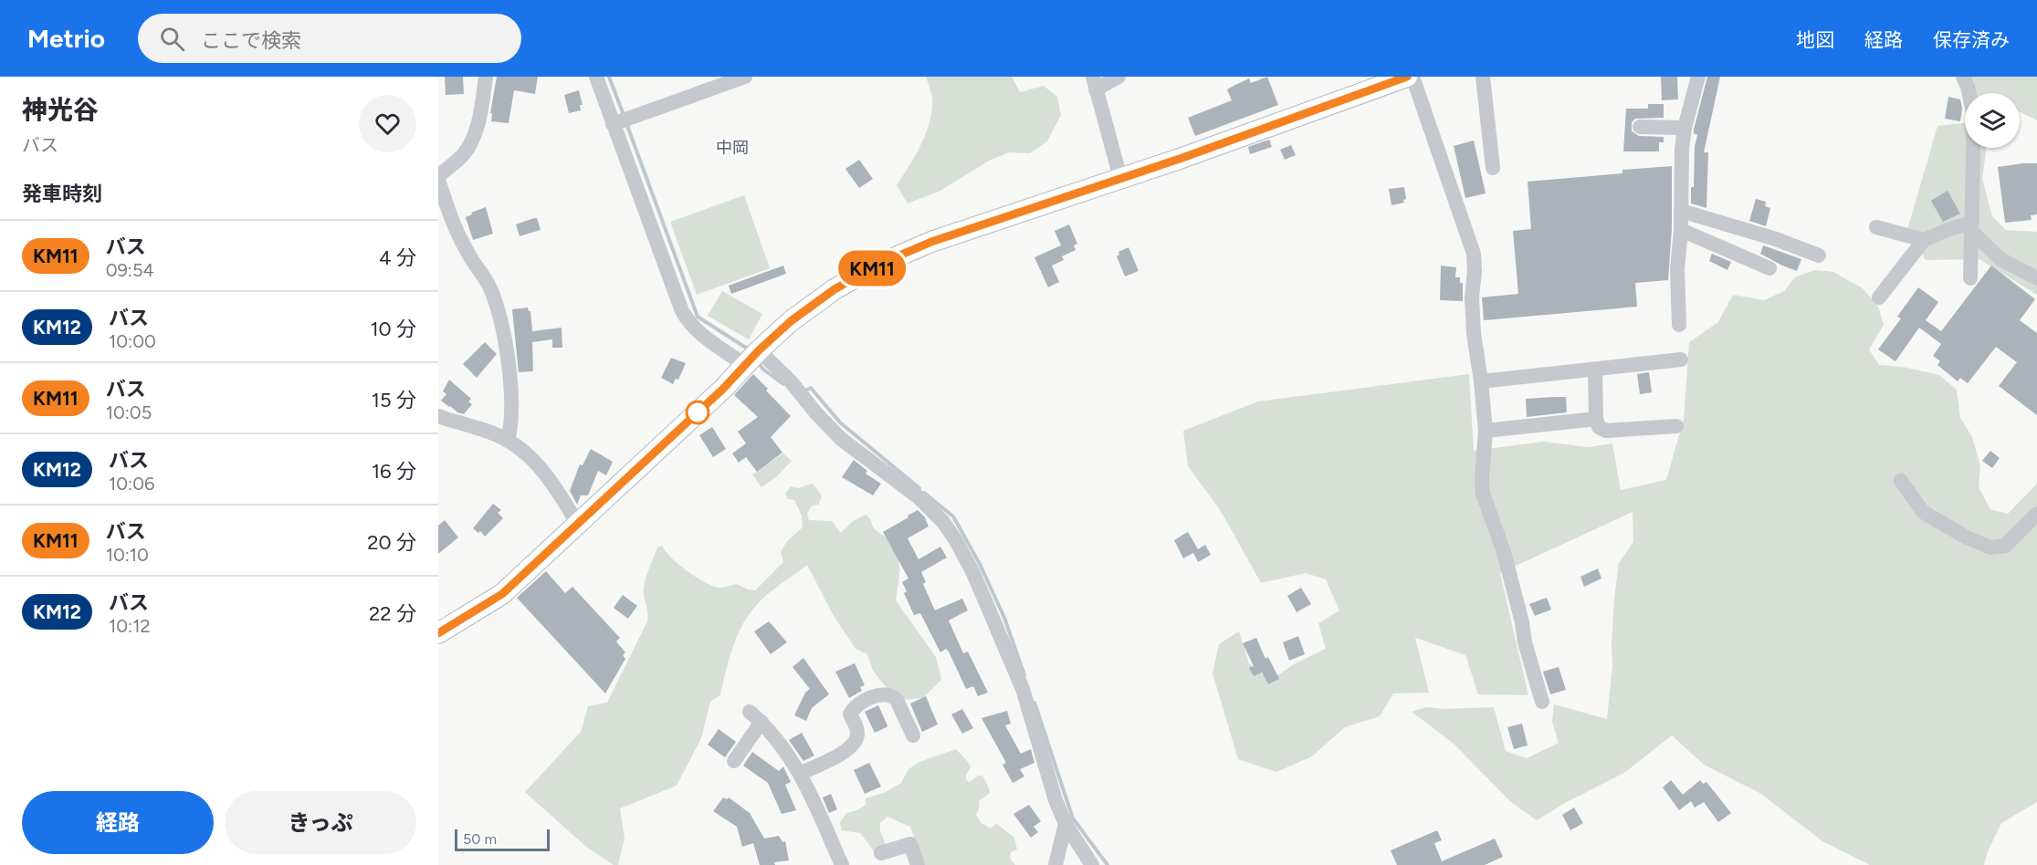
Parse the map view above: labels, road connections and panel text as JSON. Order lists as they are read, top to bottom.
{
  "districts": ["中岡"],
  "lines": ["bus line KM11"],
  "scale_bar": "50 m",
  "page": {
    "header": "Metrio",
    "search": "ここで検索",
    "nav": ["地図", "経路", "保存済み"],
    "heading": [
      ["神光谷", "バス"],
      "発車時刻"
    ],
    "on_map": "KM11",
    "list": [
      {
        "mark": "KM11",
        "name": "バス",
        "note": "09:54",
        "value": "4 分"
      },
      {
        "mark": "KM12",
        "name": "バス",
        "note": "10:00",
        "value": "10 分"
      },
      {
        "mark": "KM11",
        "name": "バス",
        "note": "10:05",
        "value": "15 分"
      },
      {
        "mark": "KM12",
        "name": "バス",
        "note": "10:06",
        "value": "16 分"
      },
      {
        "mark": "KM11",
        "name": "バス",
        "note": "10:10",
        "value": "20 分"
      },
      {
        "mark": "KM12",
        "name": "バス",
        "note": "10:12",
        "value": "22 分"
      }
    ],
    "buttons": ["経路", "きっぷ"],
    "scale": "50 m"
  }
}
